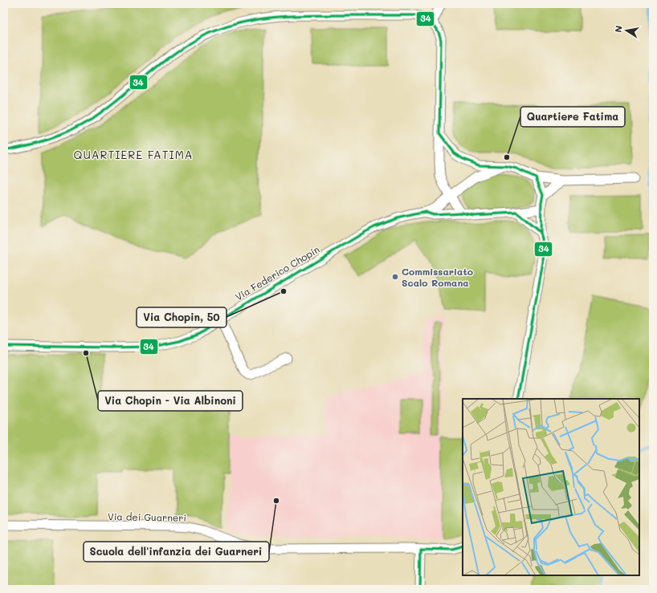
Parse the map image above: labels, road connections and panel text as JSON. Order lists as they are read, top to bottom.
{
  "streets": {
    "street": ["Via Federico Chopin", "Via dei Guarneri"]
  },
  "districts": ["QUARTIERE FATIMA"],
  "places": [
    "Quartiere Fatima",
    "Commissariato Scalo Romana",
    "Via Chopin, 50",
    "Via Chopin - Via Albinoni",
    "Scuola dell'infanzia dei Guarneri"
  ],
  "lines": ["transit line 34"],
  "north": "left"
}
